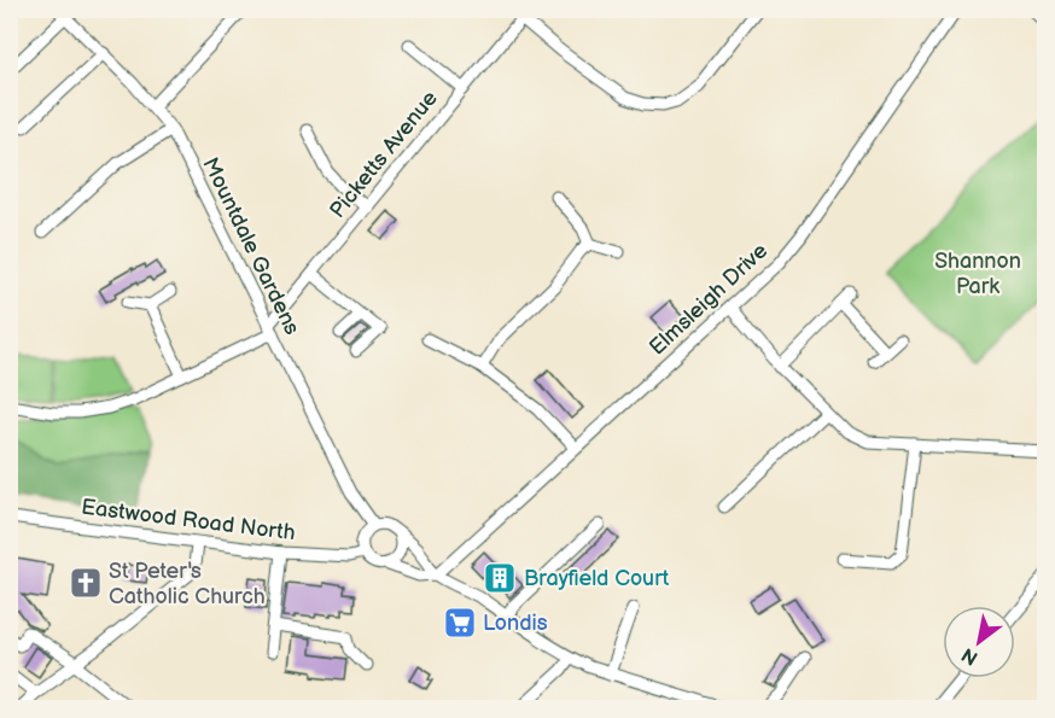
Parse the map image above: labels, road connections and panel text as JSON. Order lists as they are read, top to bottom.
{
  "streets": {
    "street": [
      "Picketts Avenue",
      "Mountdale Gardens",
      "Elmsleigh Drive",
      "Eastwood Road North"
    ]
  },
  "crossings": [
    ["Picketts Avenue", "Mountdale Gardens"],
    ["Mountdale Gardens", "Eastwood Road North"]
  ],
  "parks": ["Shannon Park"],
  "places": {
    "building": ["Brayfield Court"],
    "church": ["St Peter's Catholic Church"],
    "supermarket": ["Londis"]
  },
  "north": "bottom left"
}
